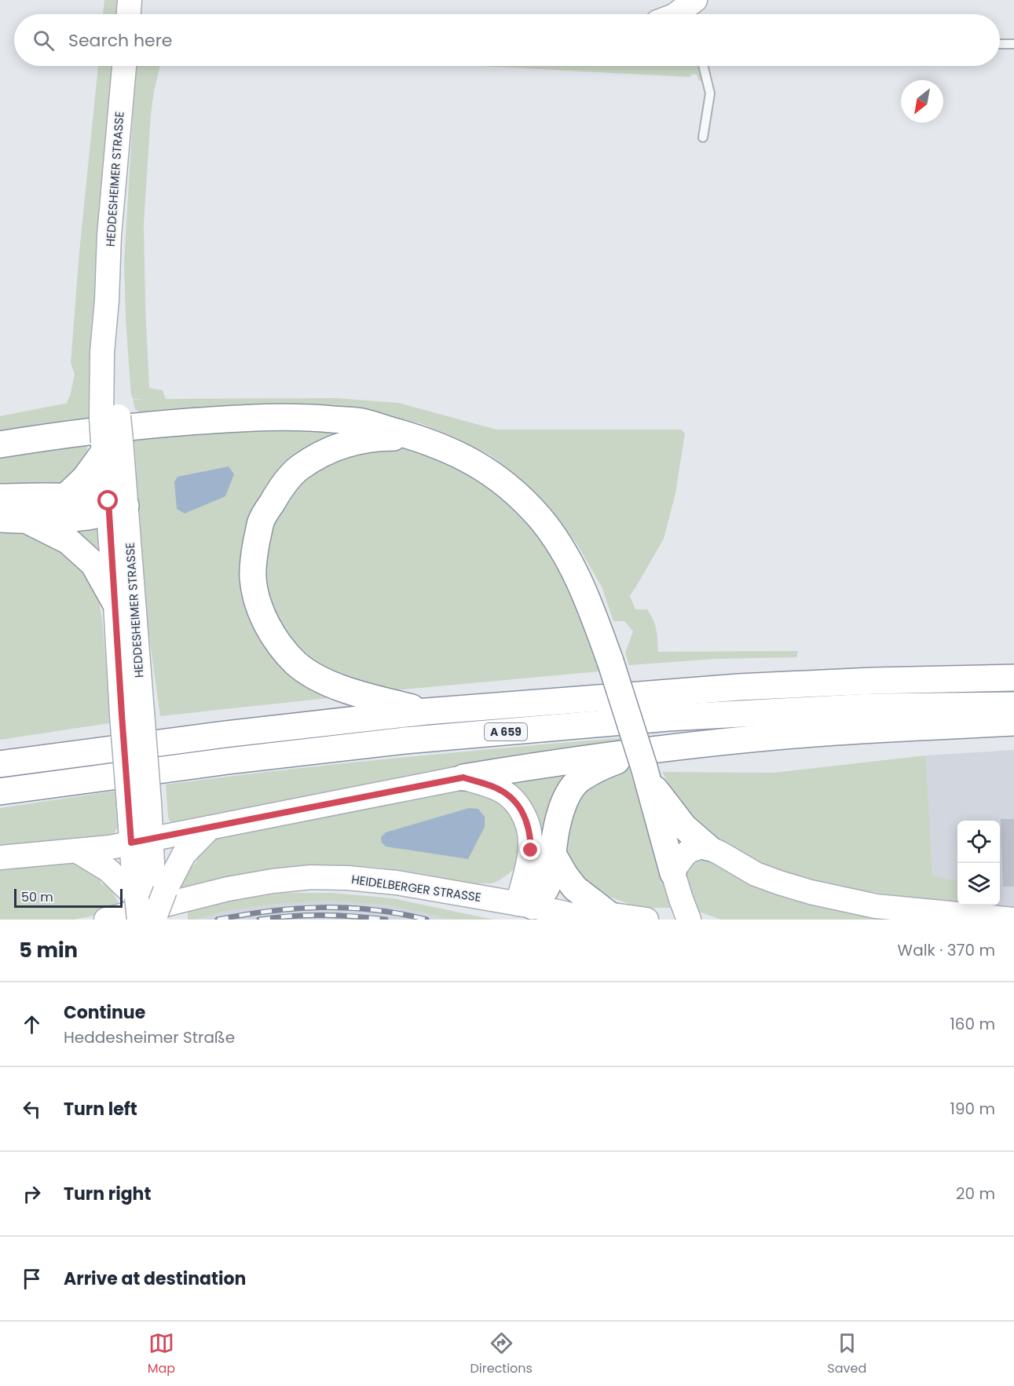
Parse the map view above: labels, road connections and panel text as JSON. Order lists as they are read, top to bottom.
{
  "streets": {
    "highway": ["A 659"],
    "main road": ["HEDDESHEIMER STRASSE", "HEIDELBERGER STRASSE"]
  },
  "scale_bar": "50 m",
  "north": "bottom left",
  "page": {
    "search": "Search here",
    "scale": "50 m",
    "heading": ["5 min", "Walk · 370 m"],
    "list": [
      ["Continue", "Heddesheimer Straße", "160 m"],
      ["Turn left", "190 m"],
      ["Turn right", "20 m"],
      "Arrive at destination"
    ],
    "nav": ["Map", "Directions", "Saved"]
  }
}
